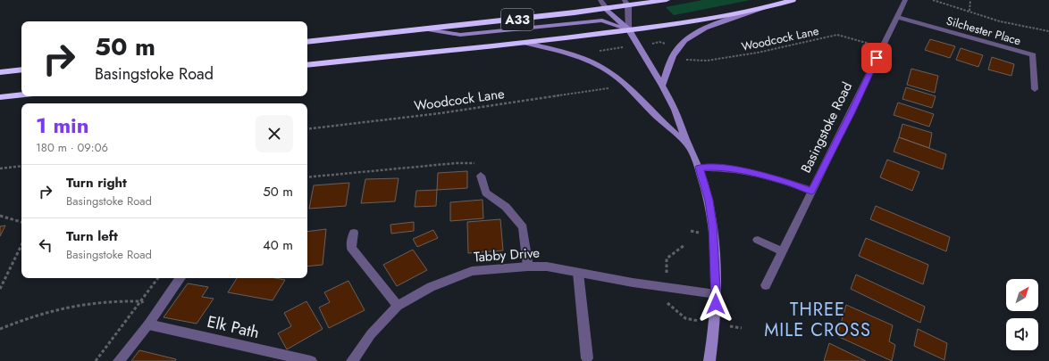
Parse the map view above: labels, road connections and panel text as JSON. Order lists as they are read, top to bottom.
{
  "streets": {
    "highway": ["A33"],
    "street": [
      "Silchester Place",
      "Basingstoke Road",
      "Tabby Drive",
      "Elk Path"
    ],
    "path": ["Woodcock Lane"]
  },
  "crossings": [
    ["Silchester Place", "Basingstoke Road"],
    ["Woodcock Lane", "Basingstoke Road"]
  ],
  "districts": ["THREE MILE CROSS"],
  "north": "top right",
  "page": {
    "turn": ["50 m", "Basingstoke Road"],
    "heading": ["1 min", "180 m · 09:06"],
    "list": [
      {
        "name": "Turn right",
        "note": "Basingstoke Road",
        "value": "50 m"
      },
      {
        "name": "Turn left",
        "note": "Basingstoke Road",
        "value": "40 m"
      }
    ]
  }
}
